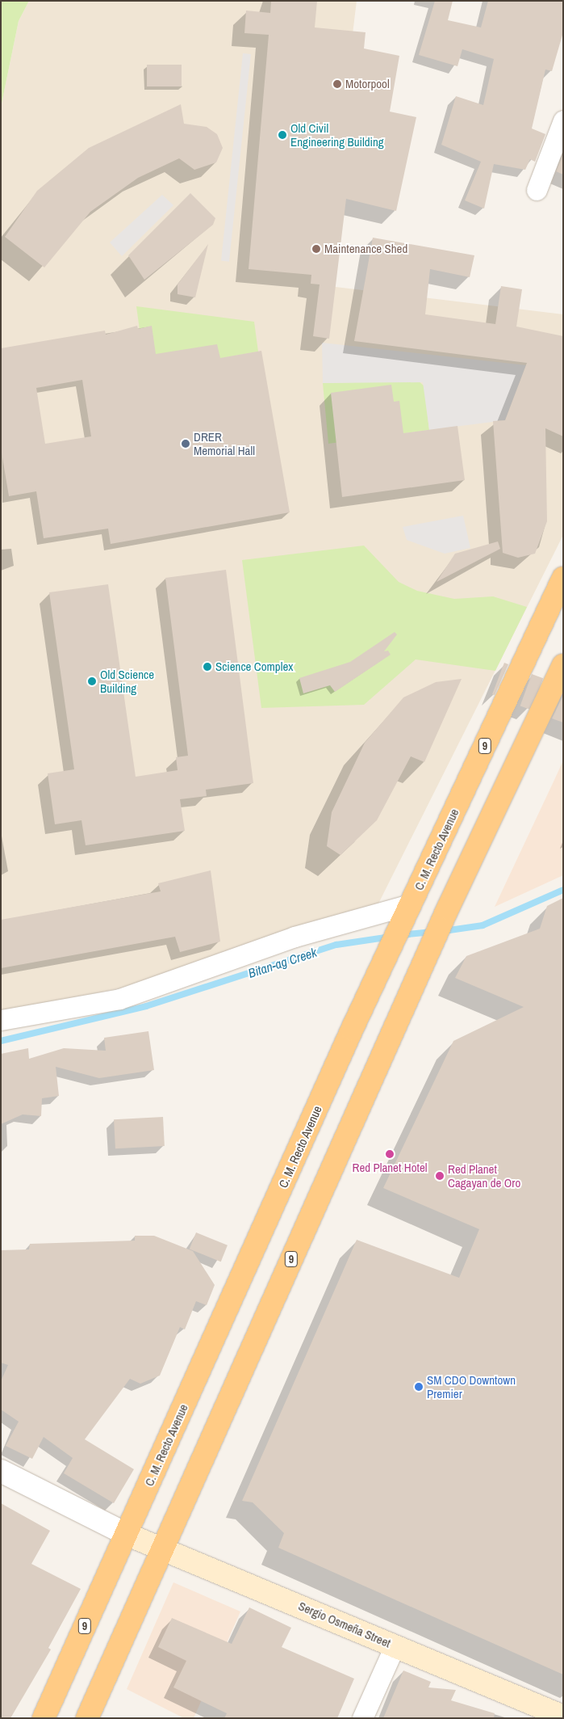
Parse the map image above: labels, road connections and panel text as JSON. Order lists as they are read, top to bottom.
{
  "streets": {
    "highway": ["9", "C. M. Recto Avenue"],
    "main road": ["Sergio Osmeña Street"]
  },
  "crossings": [
    ["9", "Sergio Osmeña Street"],
    ["C. M. Recto Avenue", "Sergio Osmeña Street"]
  ],
  "water": ["Bitan-ag Creek"],
  "places": [
    "Motorpool",
    "Old Civil Engineering Building",
    "Maintenance Shed",
    "DRER Memorial Hall",
    "Science Complex",
    "Old Science Building",
    "Red Planet Hotel",
    "Red Planet Cagayan de Oro",
    "SM CDO Downtown Premier"
  ]
}
